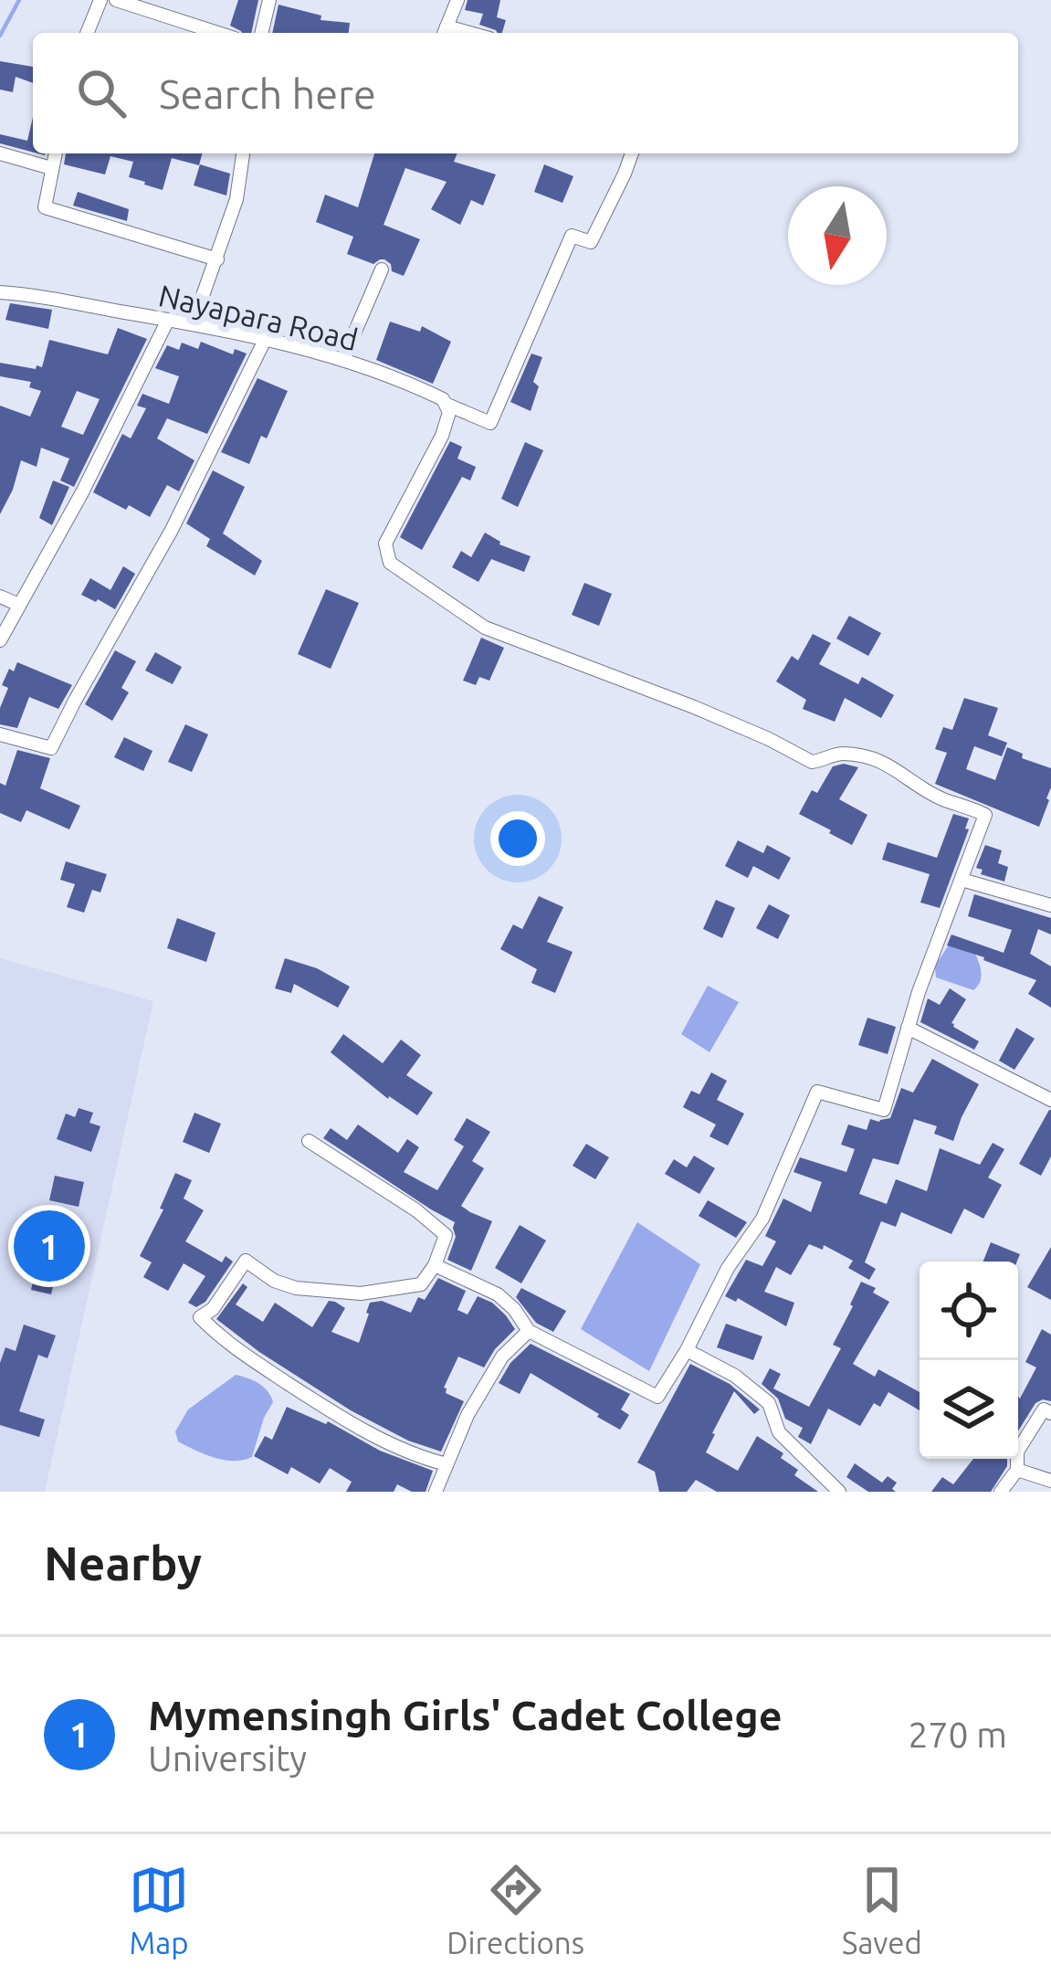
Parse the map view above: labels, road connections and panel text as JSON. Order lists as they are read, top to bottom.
{
  "streets": {
    "street": ["Nayapara Road"]
  },
  "north": "bottom",
  "page": {
    "search": "Search here",
    "pins": "1",
    "heading": "Nearby",
    "list": [
      {
        "mark": "1",
        "name": "Mymensingh Girls' Cadet College",
        "note": "University",
        "value": "270 m"
      }
    ],
    "nav": ["Map", "Directions", "Saved"]
  }
}
